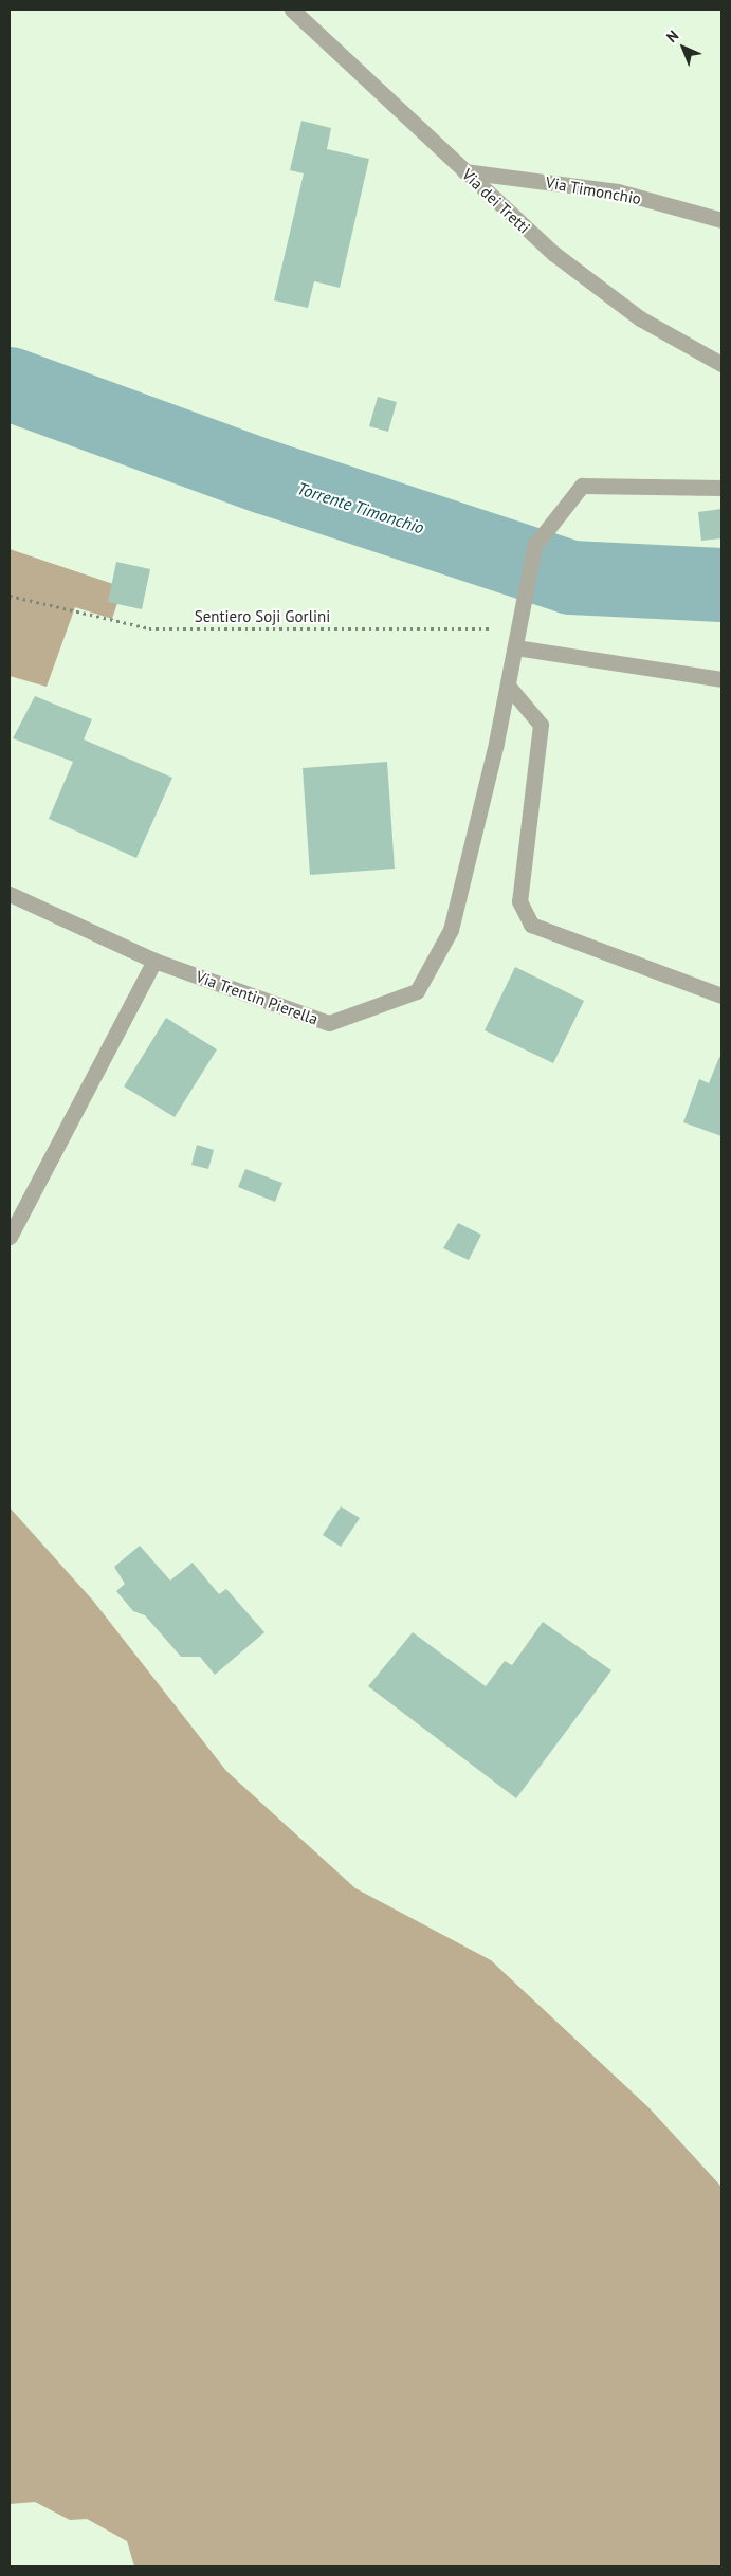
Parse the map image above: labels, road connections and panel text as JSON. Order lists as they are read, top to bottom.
{
  "streets": {
    "street": ["Via Timonchio", "Via dei Tretti", "Via Trentin Pierella"],
    "path": ["Sentiero Soji Gorlini"]
  },
  "crossings": [
    ["Via Timonchio", "Via dei Tretti"],
    ["Sentiero Soji Gorlini", "Via Trentin Pierella"]
  ],
  "water": ["Torrente Timonchio"],
  "north": "top left"
}
